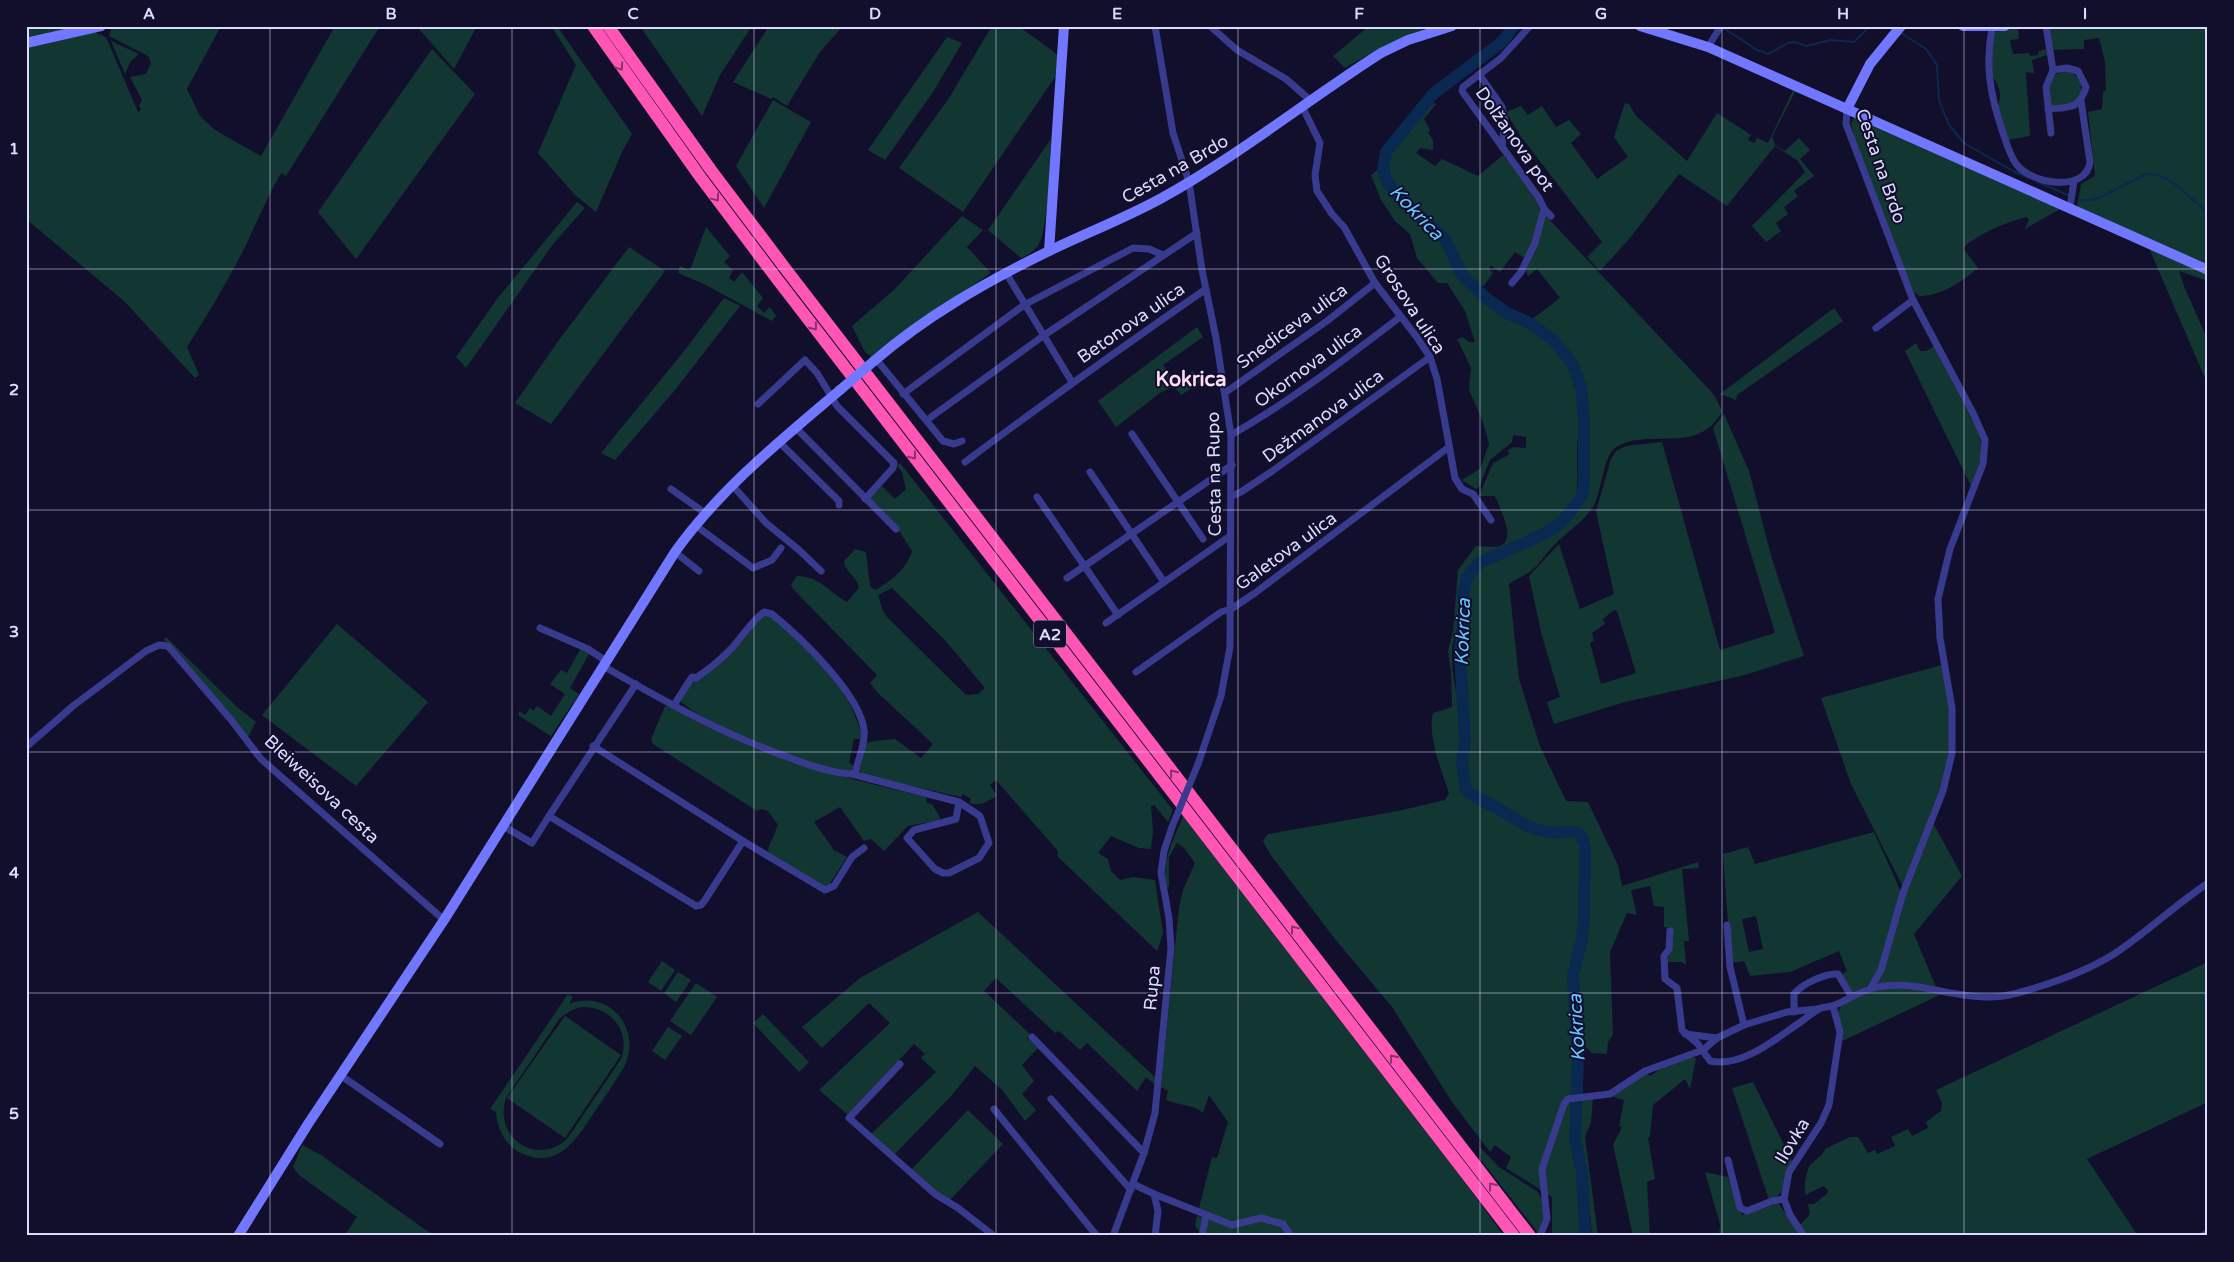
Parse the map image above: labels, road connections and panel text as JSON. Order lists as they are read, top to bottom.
{
  "streets": {
    "highway": ["A2"],
    "main road": ["Cesta na Brdo"],
    "street": [
      "Dolžanova pot",
      "Grosova ulica",
      "Betonova ulica",
      "Snediceva ulica",
      "Okornova ulica",
      "Dežmanova ulica",
      "Cesta na Rupo",
      "Galetova ulica",
      "Bleiweisova cesta",
      "Rupa",
      "Ilovka"
    ]
  },
  "crossings": [
    ["Cesta na Brdo", "Grosova ulica"],
    ["Cesta na Brdo", "Betonova ulica"],
    ["Cesta na Brdo", "Cesta na Rupo"],
    ["Grosova ulica", "Snediceva ulica"],
    ["Grosova ulica", "Okornova ulica"],
    ["Grosova ulica", "Dežmanova ulica"],
    ["Grosova ulica", "Galetova ulica"],
    ["Betonova ulica", "Cesta na Rupo"],
    ["Snediceva ulica", "Cesta na Rupo"],
    ["Okornova ulica", "Cesta na Rupo"],
    ["Dežmanova ulica", "Cesta na Rupo"],
    ["Cesta na Rupo", "Galetova ulica"],
    ["Cesta na Rupo", "Rupa"]
  ],
  "districts": ["Kokrica"],
  "water": ["Kokrica"],
  "grid": {
    "columns": [
      "A",
      "B",
      "C",
      "D",
      "E",
      "F",
      "G",
      "H",
      "I"
    ],
    "rows": [
      "1",
      "2",
      "3",
      "4",
      "5"
    ]
  }
}
